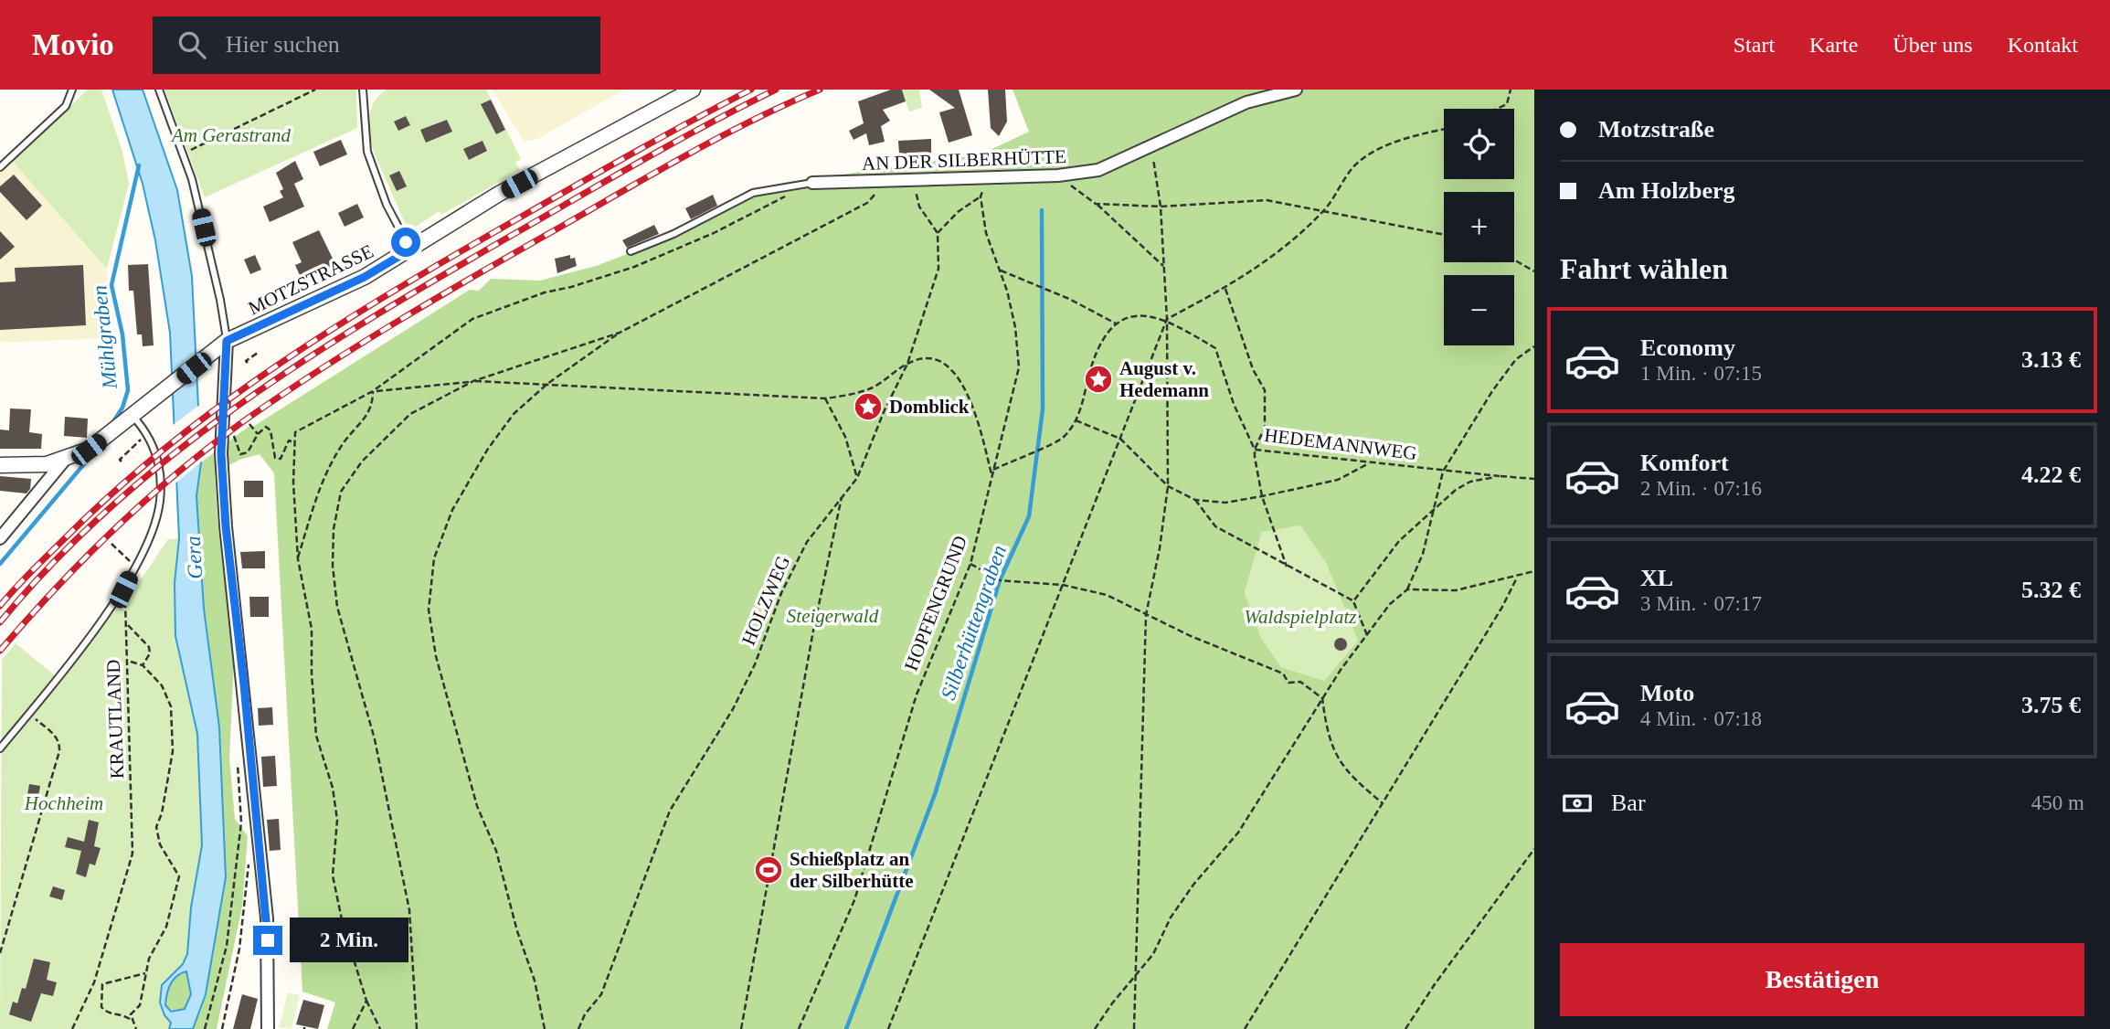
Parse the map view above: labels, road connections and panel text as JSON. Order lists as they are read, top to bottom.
{
  "streets": {
    "street": ["AN DER SILBERHÜTTE", "MOTZSTRASSE"],
    "lane": ["KRAUTLAND"],
    "path": ["HEDEMANNWEG", "HOLZWEG", "HOPFENGRUND"]
  },
  "crossings": [
    ["MOTZSTRASSE", "KRAUTLAND"]
  ],
  "water": ["Mühlgraben", "Gera", "Silberhüttengraben"],
  "parks": [
    "Am Gerastrand",
    "Steigerwald",
    "Waldspielplatz",
    "Hochheim"
  ],
  "places": {
    "place": ["August v. Hedemann", "Domblick"],
    "sports": ["Schießplatz an der Silberhütte"]
  },
  "page": {
    "header": "Movio",
    "search": "Hier suchen",
    "nav": [
      "Start",
      "Karte",
      "Über uns",
      "Kontakt"
    ],
    "banner": ["Motzstraße", "Am Holzberg"],
    "map_buttons": ["+", "−"],
    "heading": "Fahrt wählen",
    "list": [
      {
        "name": "Economy",
        "note": "1 Min. · 07:15",
        "value": "3.13 €"
      },
      {
        "name": "Komfort",
        "note": "2 Min. · 07:16",
        "value": "4.22 €"
      },
      {
        "name": "XL",
        "note": "3 Min. · 07:17",
        "value": "5.32 €"
      },
      {
        "name": "Moto",
        "note": "4 Min. · 07:18",
        "value": "3.75 €"
      }
    ],
    "pay": ["Bar", "450 m"],
    "bubble": "2 Min.",
    "buttons": "Bestätigen"
  }
}
